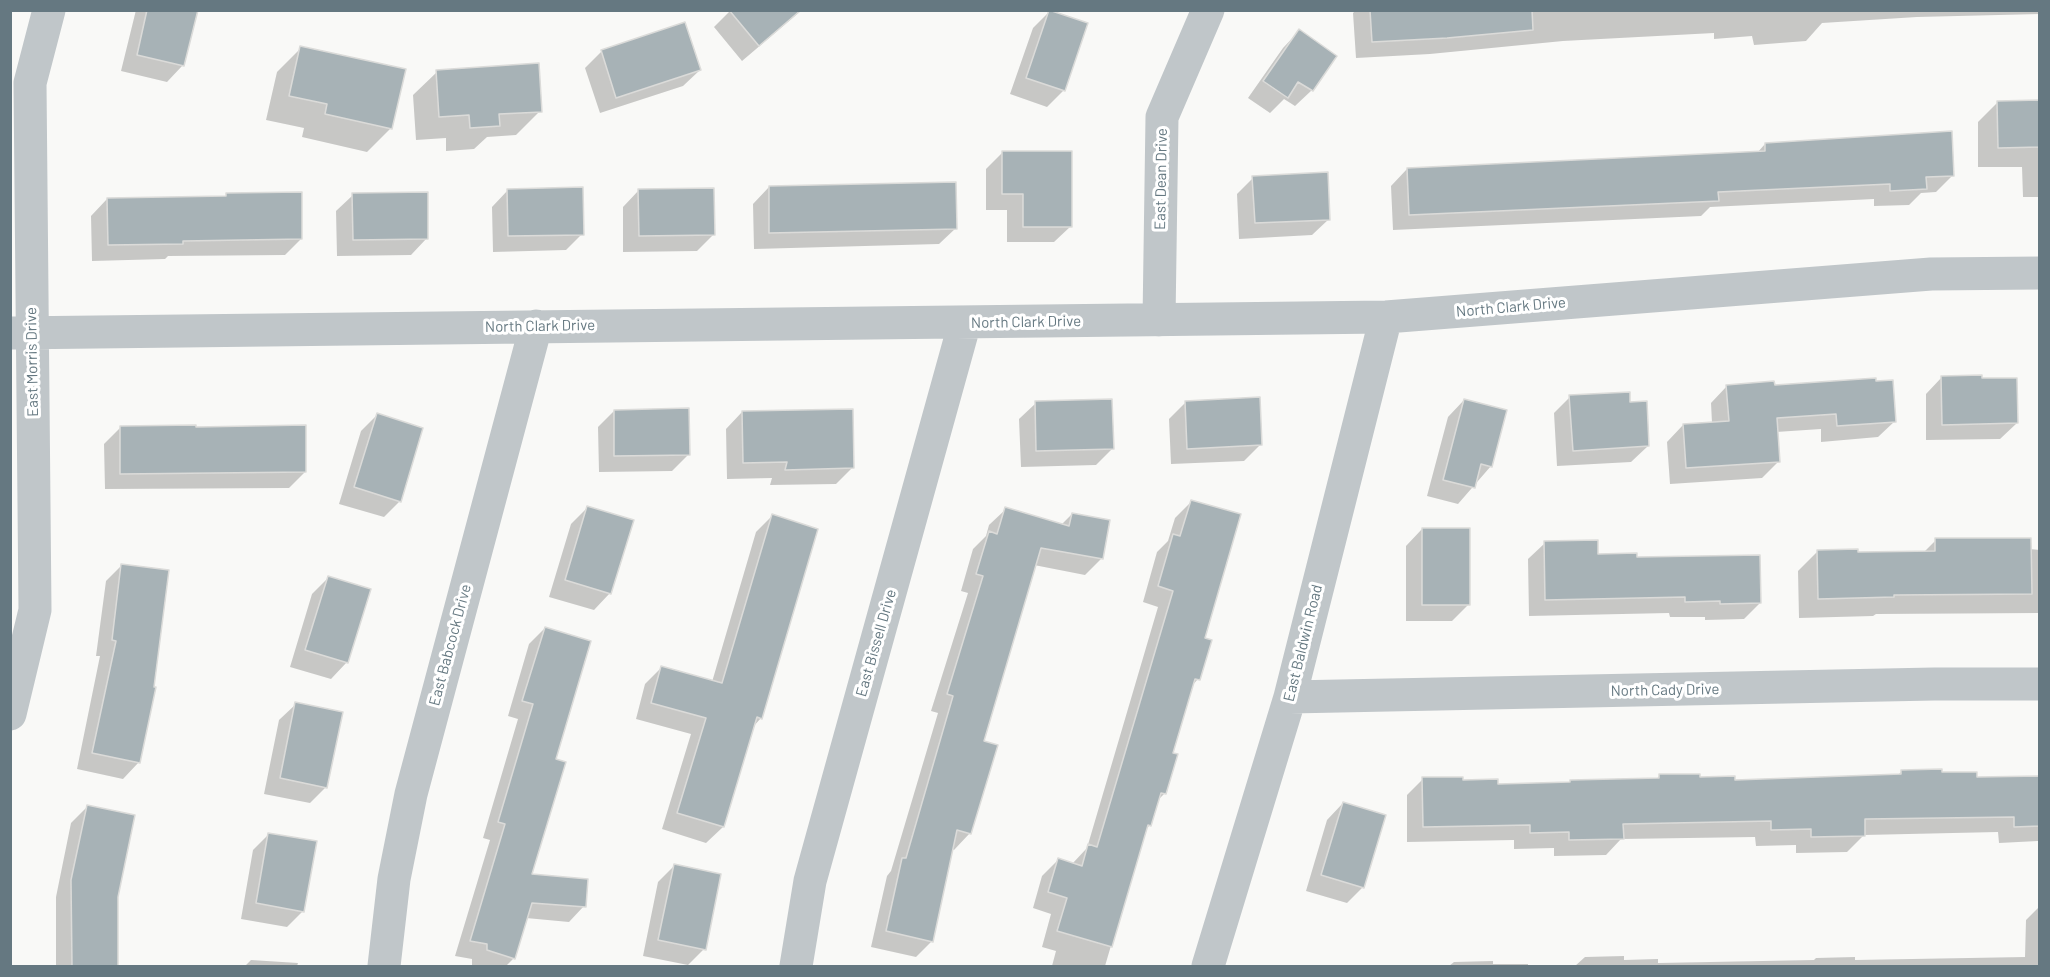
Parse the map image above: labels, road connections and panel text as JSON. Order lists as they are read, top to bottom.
{
  "streets": {
    "street": [
      "East Dean Drive",
      "North Clark Drive",
      "East Morris Drive",
      "East Bissell Drive",
      "East Baldwin Road",
      "East Babcock Drive",
      "North Cady Drive"
    ]
  },
  "crossings": [
    ["East Dean Drive", "North Clark Drive"],
    ["North Clark Drive", "East Morris Drive"],
    ["North Clark Drive", "East Bissell Drive"],
    ["North Clark Drive", "East Baldwin Road"],
    ["North Clark Drive", "East Babcock Drive"],
    ["East Baldwin Road", "North Cady Drive"]
  ]
}
